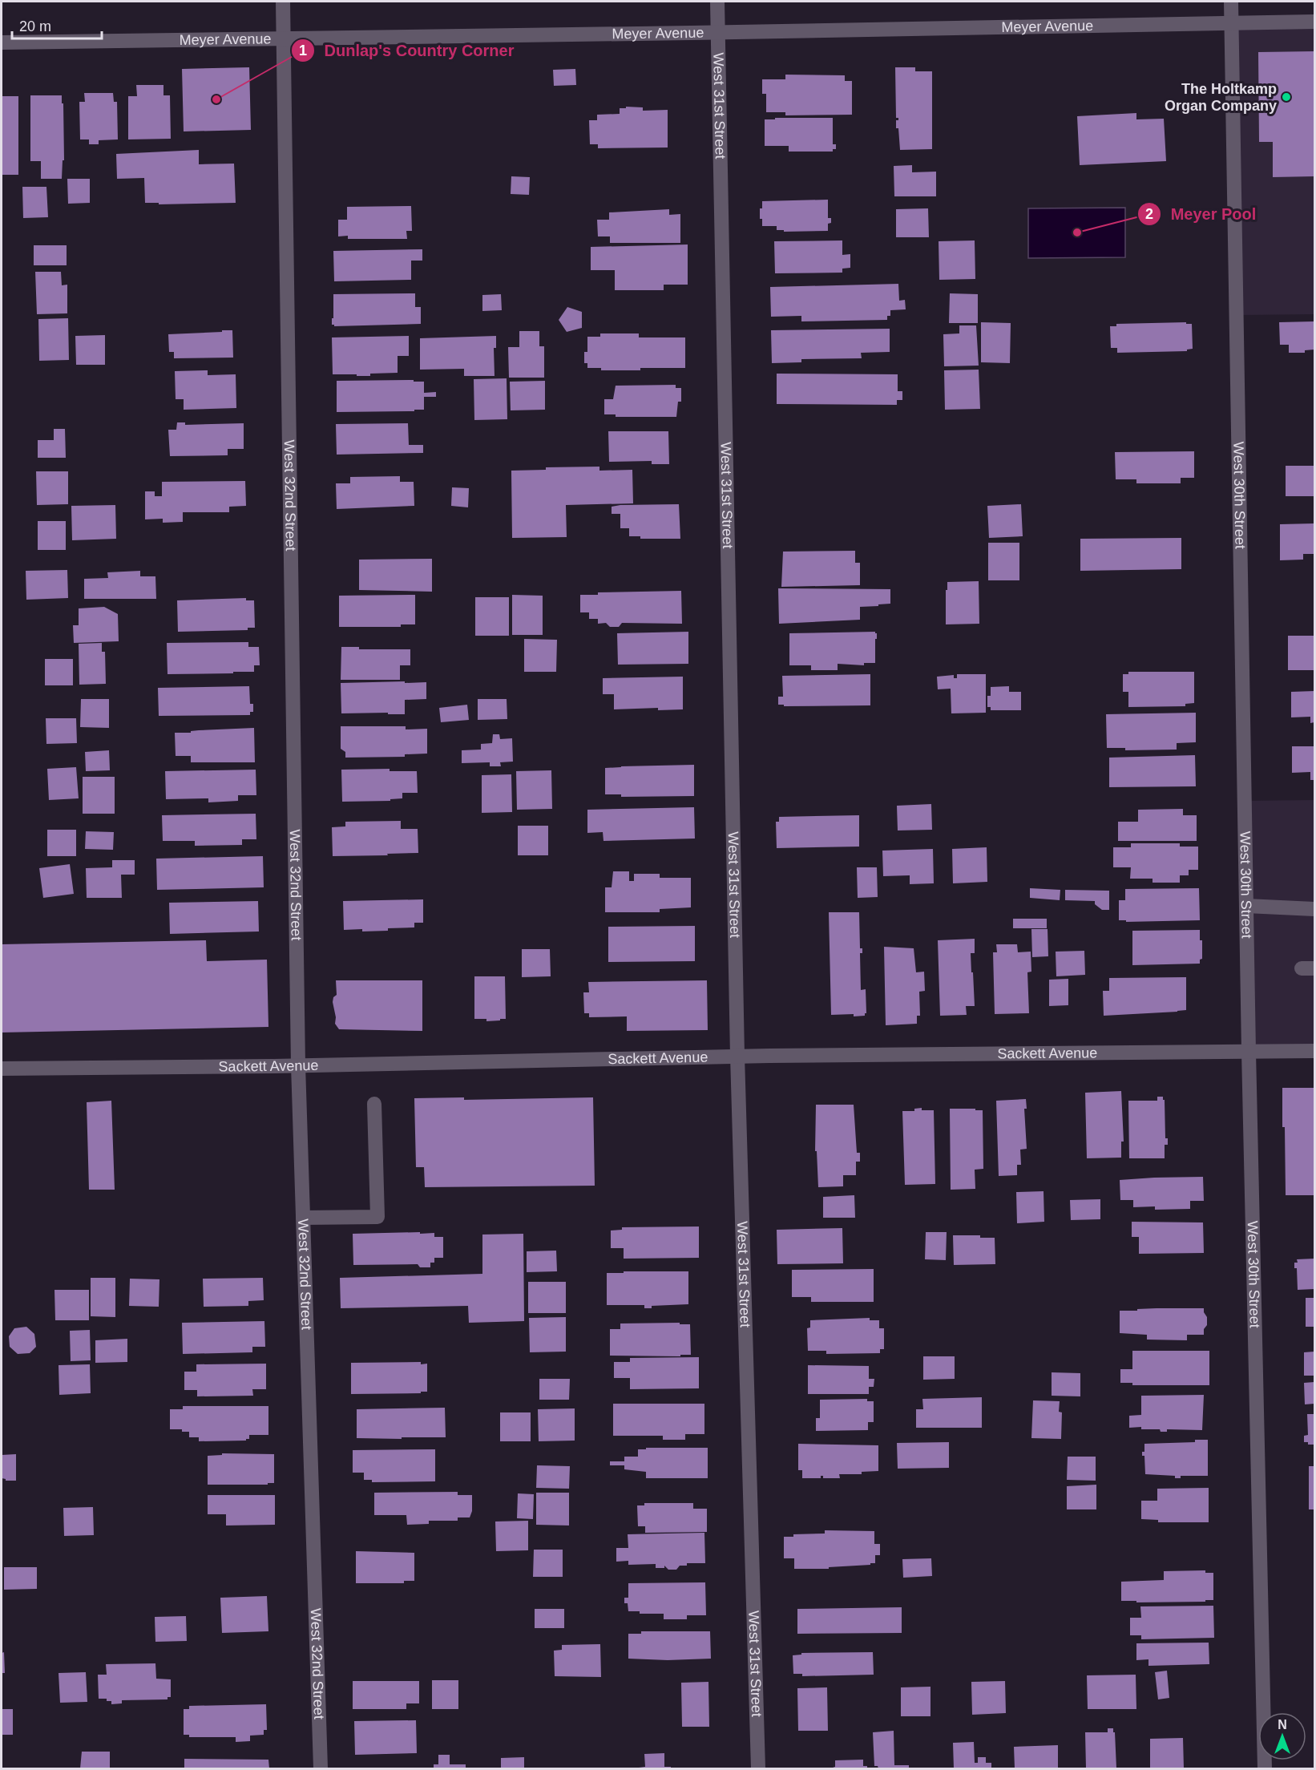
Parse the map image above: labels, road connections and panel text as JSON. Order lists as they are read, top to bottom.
{
  "streets": {
    "street": [
      "Meyer Avenue",
      "West 31st Street",
      "West 32nd Street",
      "West 30th Street",
      "Sackett Avenue"
    ]
  },
  "crossings": [
    ["Meyer Avenue", "West 31st Street"],
    ["Meyer Avenue", "West 32nd Street"],
    ["Meyer Avenue", "West 30th Street"],
    ["West 31st Street", "Sackett Avenue"],
    ["West 32nd Street", "Sackett Avenue"],
    ["West 30th Street", "Sackett Avenue"]
  ],
  "places": ["The Holtkamp Organ Company", "Dunlap's Country Corner", "Meyer Pool"],
  "scale_bar": "20 m",
  "north": "top"
}
